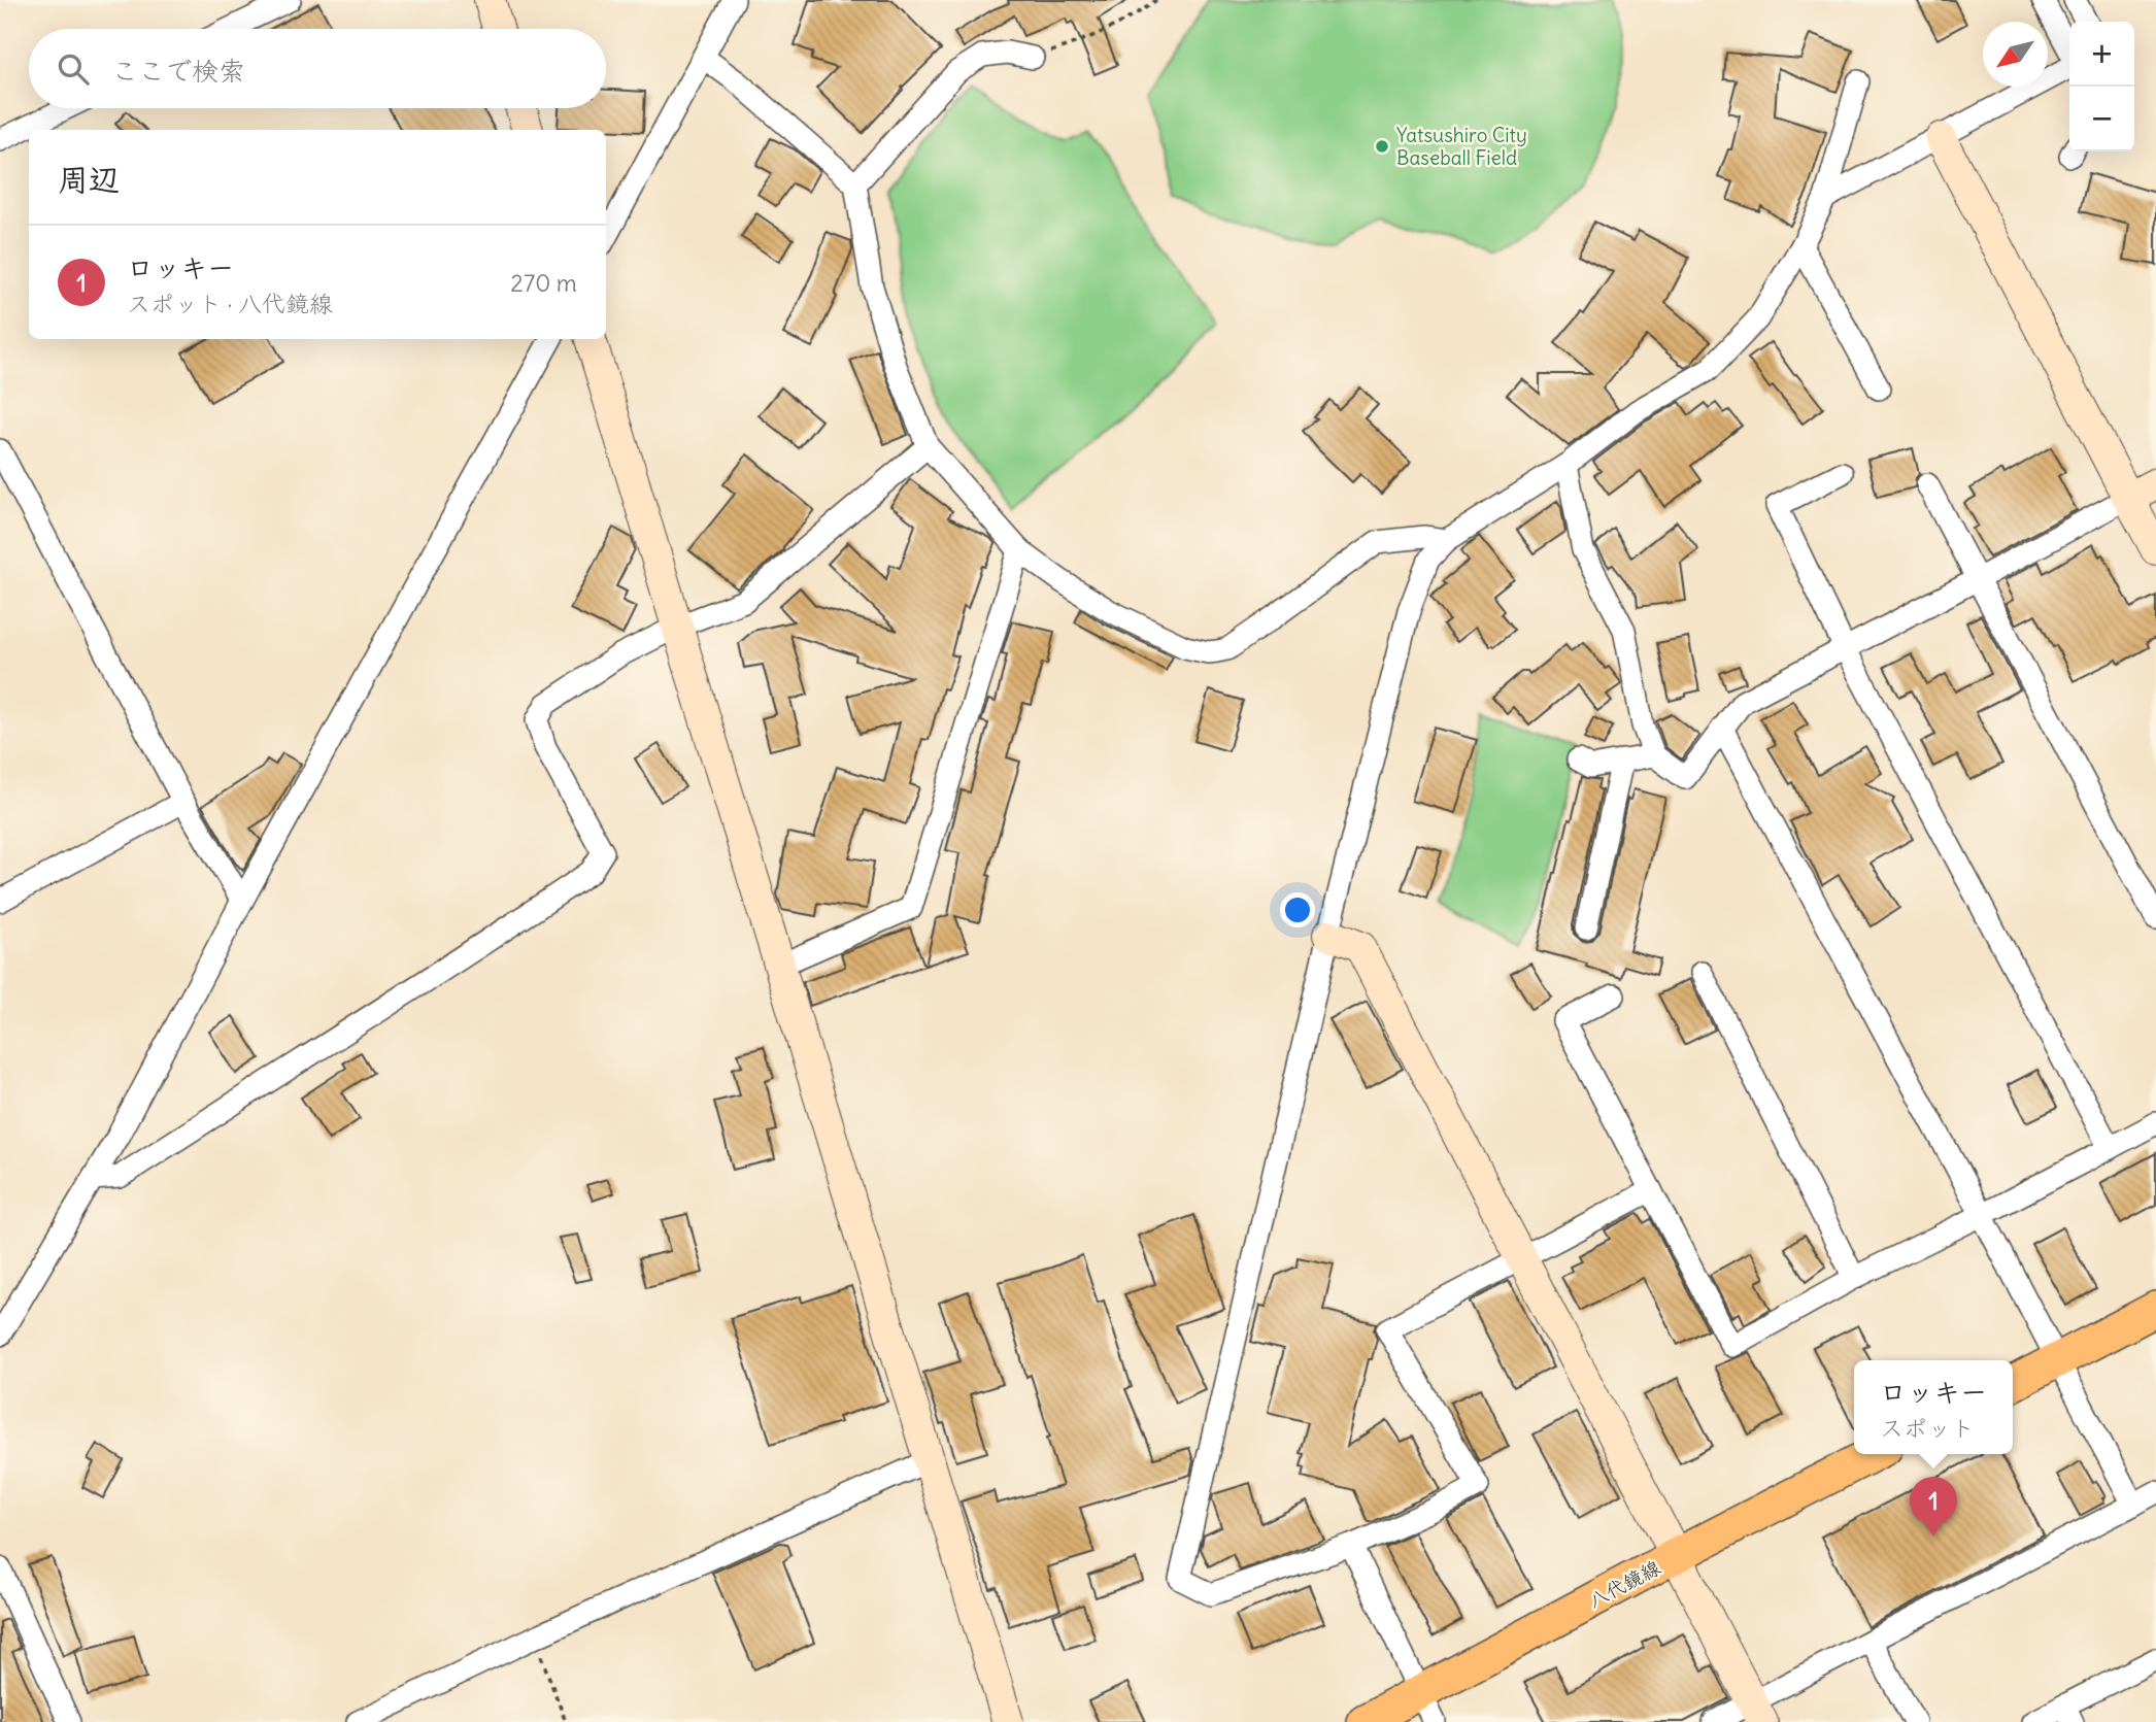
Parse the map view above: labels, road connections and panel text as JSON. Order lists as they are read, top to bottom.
{
  "streets": {
    "main road": ["八代鏡線"]
  },
  "places": ["Yatsushiro City Baseball Field"],
  "north": "bottom left",
  "page": {
    "map_buttons": ["+", "−"],
    "search": "ここで検索",
    "heading": "周辺",
    "list": [
      {
        "mark": "1",
        "name": "ロッキー",
        "note": "スポット · 八代鏡線",
        "value": "270 m"
      }
    ],
    "popup": ["ロッキー", "スポット"],
    "pins": "1"
  }
}
